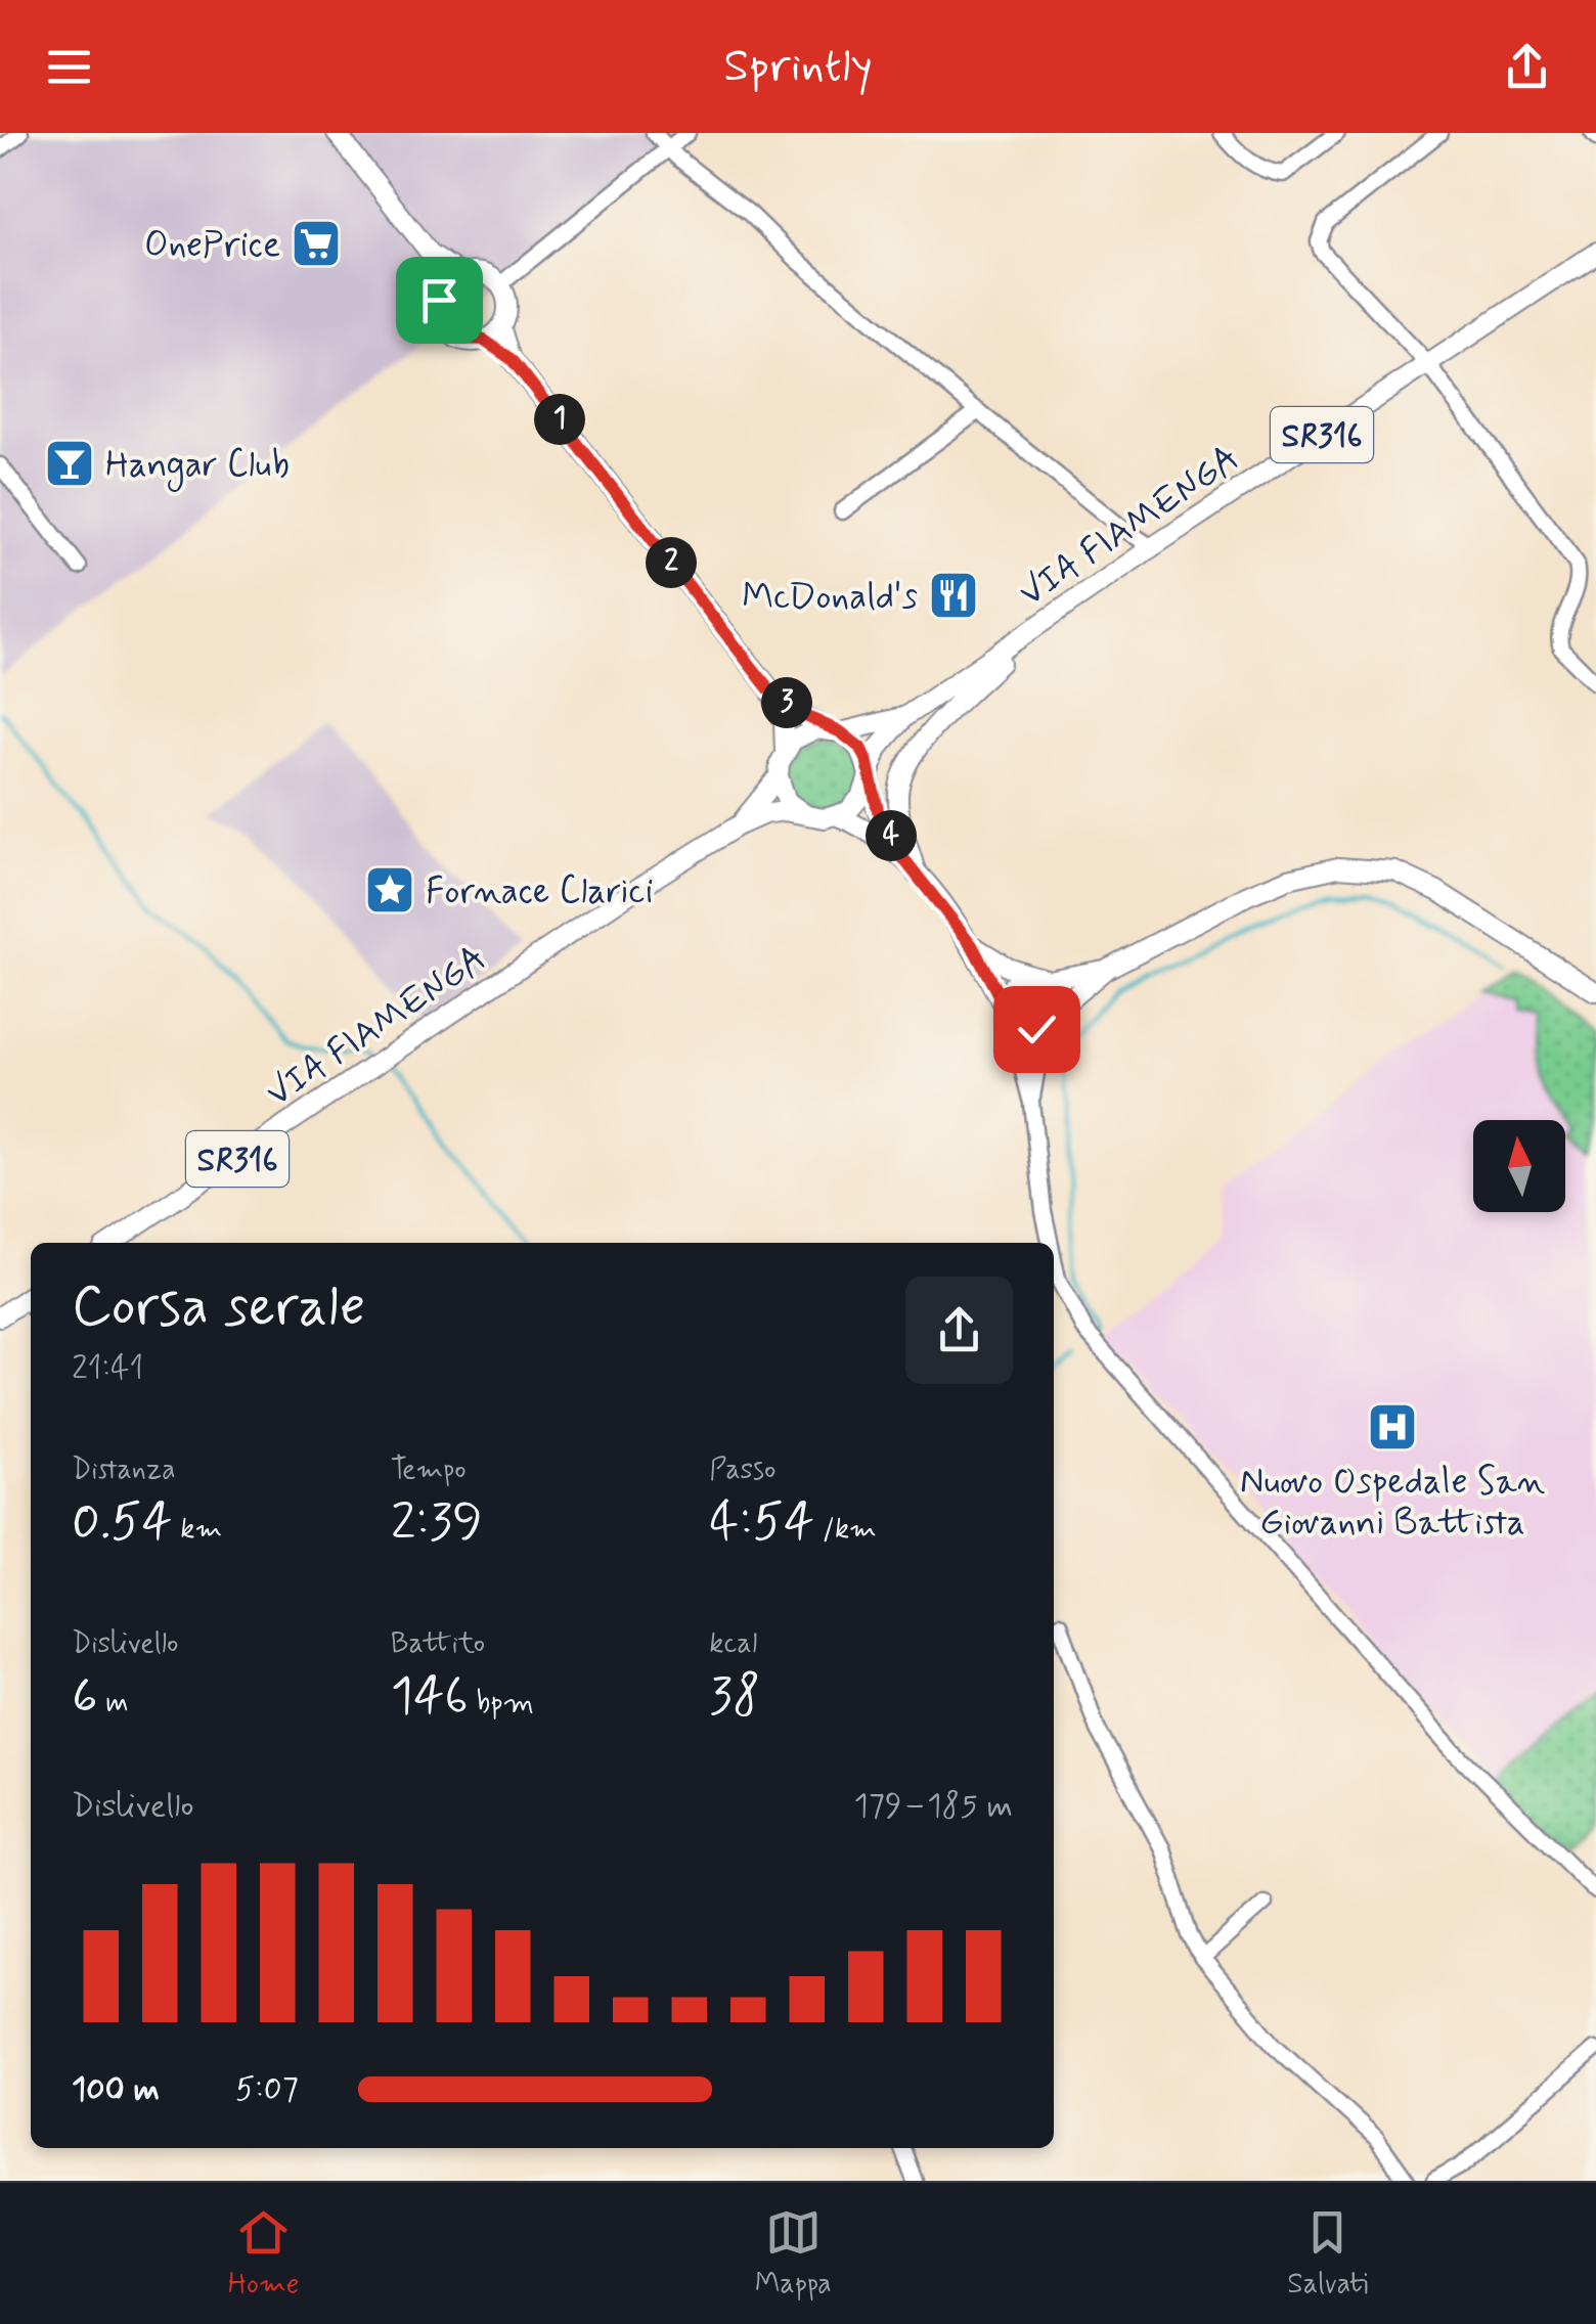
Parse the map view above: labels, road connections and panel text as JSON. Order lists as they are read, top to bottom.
{
  "streets": {
    "main road": ["SR316", "VIA FIAMENGA"]
  },
  "places": {
    "supermarket": ["OnePrice"],
    "bar": ["Hangar Club"],
    "restaurant": ["McDonald's"],
    "place": ["Fornace Clarici"],
    "hospital": ["Nuovo Ospedale San Giovanni Battista"]
  },
  "north": "top",
  "page": {
    "header": "Sprintly",
    "pins": [
      "1",
      "2",
      "3",
      "4"
    ],
    "heading": ["Corsa serale", "21:41"],
    "stats": [
      ["Distanza", "0.54 km"],
      ["Tempo", "2:39"],
      ["Passo", "4:54 /km"],
      ["Dislivello", "6 m"],
      ["Battito", "146 bpm"],
      ["kcal", "38"]
    ],
    "chart": ["Dislivello", "179–185 m"],
    "list": [
      {
        "name": "100 m",
        "note": "5:07"
      }
    ],
    "tabs": ["Home", "Mappa", "Salvati"]
  }
}
